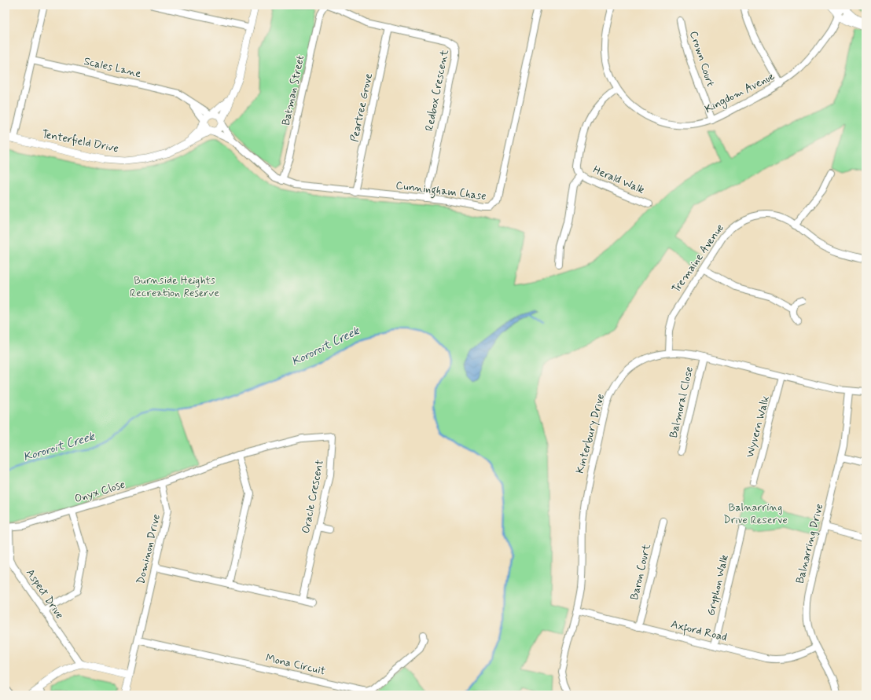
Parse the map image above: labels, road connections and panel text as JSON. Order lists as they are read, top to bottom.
{
  "streets": {
    "street": [
      "Crown Court",
      "Scales Lane",
      "Batman Street",
      "Redbox Crescent",
      "Kingdom Avenue",
      "Peartree Grove",
      "Tenterfield Drive",
      "Herald Walk",
      "Cunningham Chase",
      "Tremaine Avenue",
      "Balmoral Close",
      "Wyvern Walk",
      "Kinterbury Drive",
      "Onyx Close",
      "Oracle Crescent",
      "Balnarring Drive",
      "Dominon Drive",
      "Baron Court",
      "Gryphon Walk",
      "Aspect Drive",
      "Axford Road",
      "Mona Circuit"
    ]
  },
  "crossings": [
    ["Crown Court", "Kingdom Avenue"],
    ["Scales Lane", "Tenterfield Drive"],
    ["Scales Lane", "Cunningham Chase"],
    ["Batman Street", "Redbox Crescent"],
    ["Batman Street", "Cunningham Chase"],
    ["Redbox Crescent", "Peartree Grove"],
    ["Redbox Crescent", "Cunningham Chase"],
    ["Peartree Grove", "Cunningham Chase"],
    ["Tenterfield Drive", "Cunningham Chase"],
    ["Tremaine Avenue", "Kinterbury Drive"],
    ["Balmoral Close", "Kinterbury Drive"],
    ["Wyvern Walk", "Kinterbury Drive"],
    ["Kinterbury Drive", "Balnarring Drive"],
    ["Kinterbury Drive", "Axford Road"],
    ["Onyx Close", "Dominon Drive"],
    ["Onyx Close", "Aspect Drive"],
    ["Balnarring Drive", "Axford Road"],
    ["Dominon Drive", "Mona Circuit"],
    ["Baron Court", "Axford Road"],
    ["Gryphon Walk", "Axford Road"]
  ],
  "water": ["Kororoit Creek"],
  "parks": ["Burnside Heights Recreation Reserve", "Balnarring Drive Reserve"]
}
